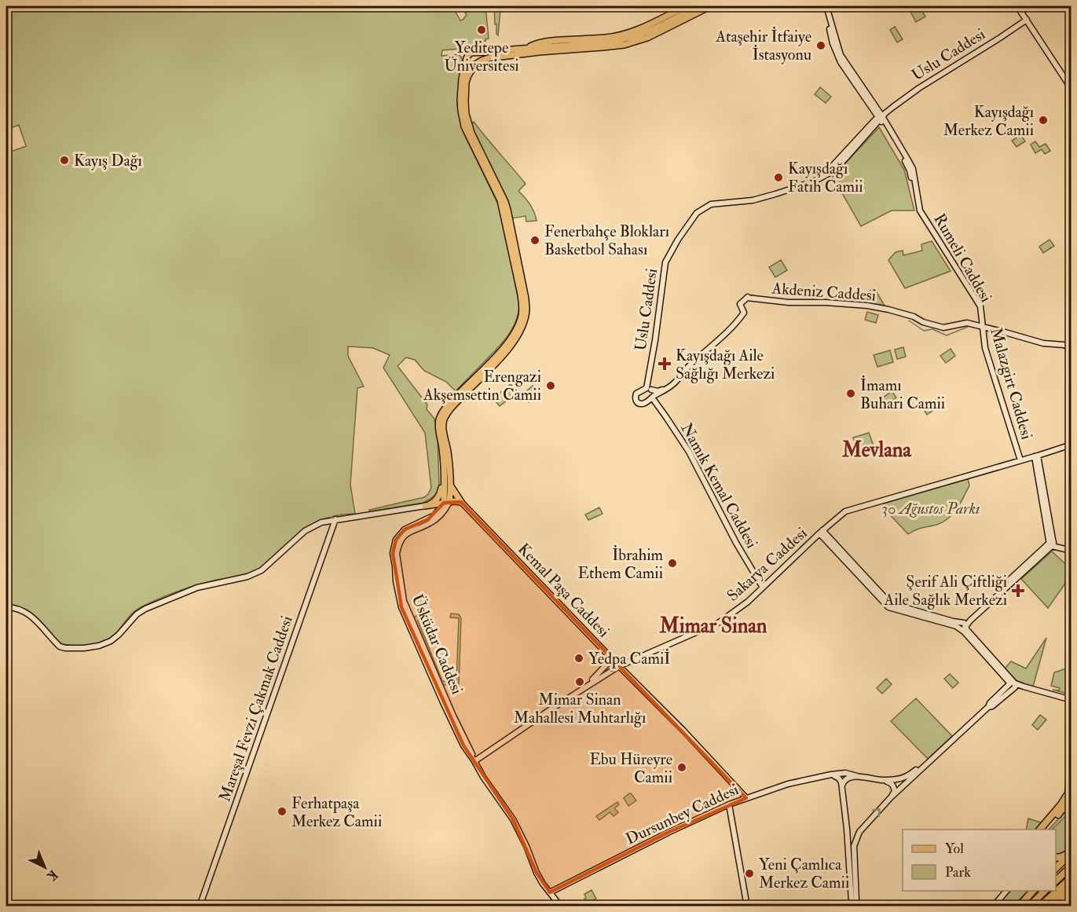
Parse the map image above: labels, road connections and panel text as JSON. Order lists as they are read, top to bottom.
{
  "streets": {
    "street": [
      "Uslu Caddesi",
      "Rumeli Caddesi",
      "Akdeniz Caddesi",
      "Malazgirt Caddesi",
      "Namık Kemal Caddesi",
      "Sakarya Caddesi",
      "Kemal Paşa Caddesi",
      "Üsküdar Caddesi",
      "Mareşal Fevzi Çakmak Caddesi",
      "Dursunbey Caddesi"
    ]
  },
  "crossings": [
    ["Uslu Caddesi", "Rumeli Caddesi"],
    ["Uslu Caddesi", "Namık Kemal Caddesi"],
    ["Rumeli Caddesi", "Malazgirt Caddesi"],
    ["Akdeniz Caddesi", "Malazgirt Caddesi"],
    ["Malazgirt Caddesi", "Sakarya Caddesi"],
    ["Namık Kemal Caddesi", "Sakarya Caddesi"],
    ["Sakarya Caddesi", "Kemal Paşa Caddesi"],
    ["Sakarya Caddesi", "Üsküdar Caddesi"],
    ["Kemal Paşa Caddesi", "Dursunbey Caddesi"],
    ["Üsküdar Caddesi", "Dursunbey Caddesi"]
  ],
  "districts": ["Mevlana", "Mimar Sinan"],
  "parks": ["30 Ağustos Parkı"],
  "places": {
    "other": [
      "Yeditepe Üniversitesi",
      "Ataşehir İtfaiye İstasyonu",
      "Kayışdağı Merkez Camii",
      "Kayış Dağı",
      "Kayışdağı Fatih Camii",
      "Fenerbahçe Blokları Basketbol Sahası",
      "Erengazi Akşemsettin Camii",
      "İmamı Buhari Camii",
      "İbrahim Ethem Camii",
      "Yedpa Camiİ",
      "Mimar Sinan Mahallesi Muhtarlığı",
      "Ebu Hüreyre Camii",
      "Ferhatpaşa Merkez Camii",
      "Yeni Çamlıca Merkez Camii"
    ],
    "health": ["Kayışdağı Aile Sağlığı Merkezi", "Şerif Ali Çiftliği Aile Sağlık Merkezi"]
  },
  "legend": ["Yol", "Park"],
  "north": "bottom right"
}
